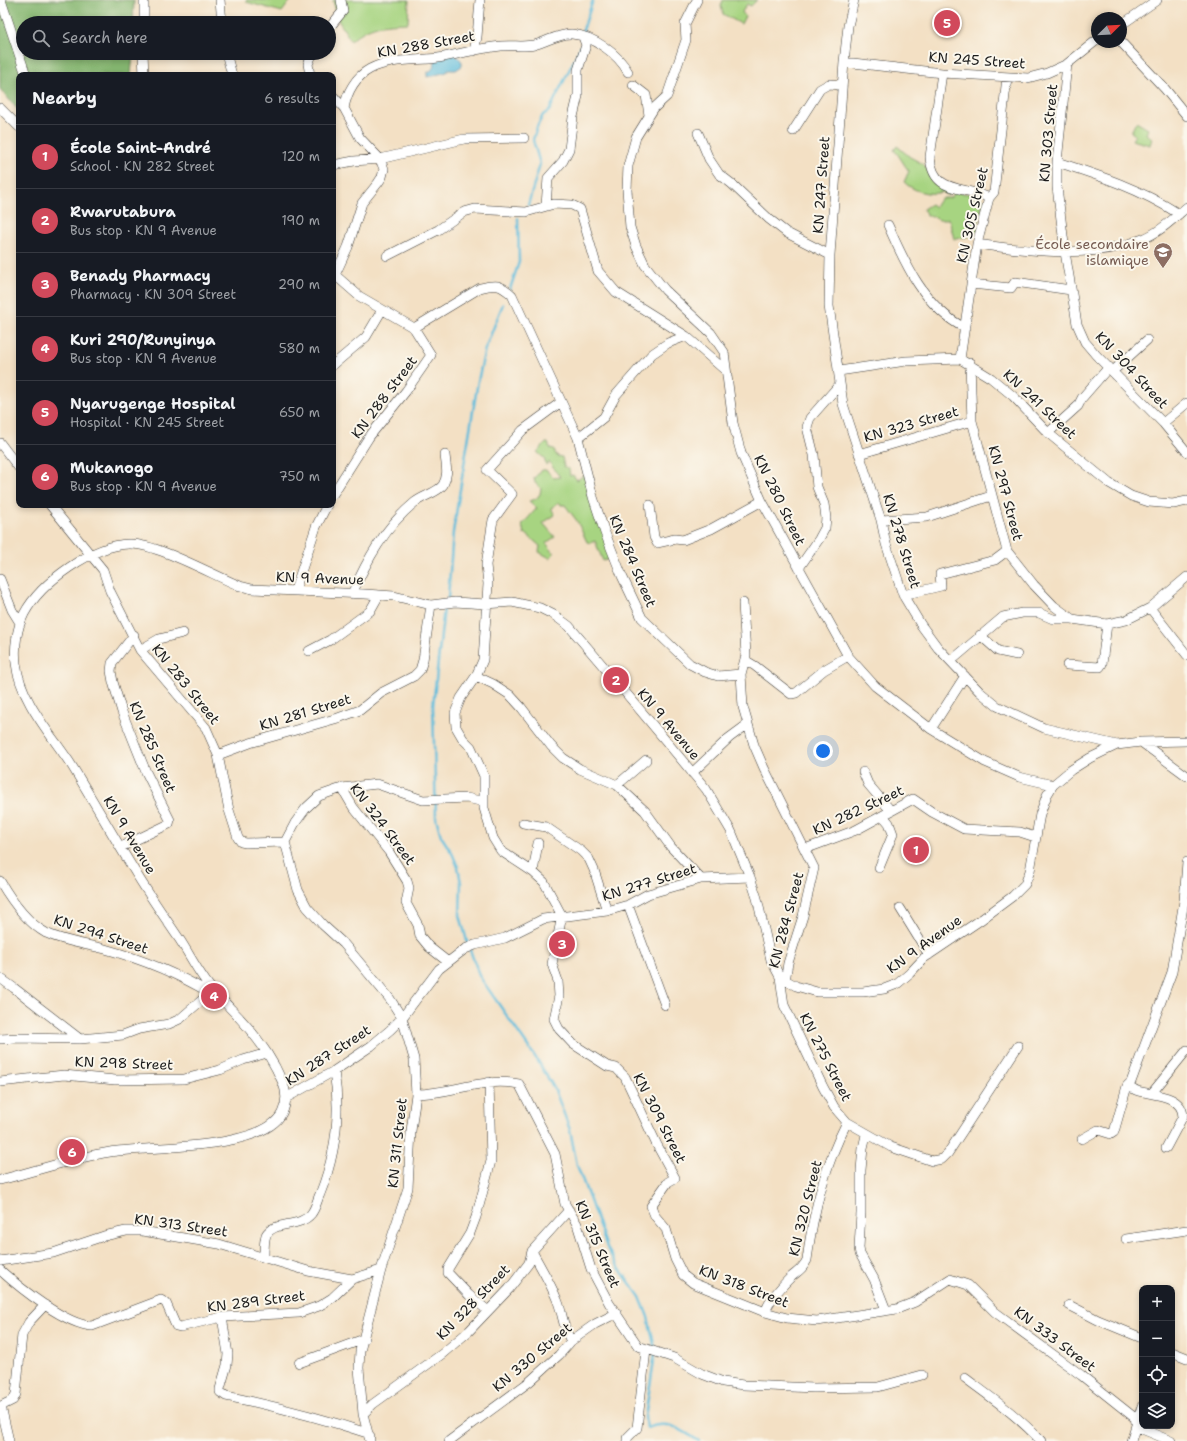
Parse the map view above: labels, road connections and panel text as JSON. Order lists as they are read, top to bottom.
{
  "streets": {
    "street": [
      "KN 288 Street",
      "KN 245 Street",
      "KN 303 Street",
      "KN 247 Street",
      "KN 305 Street",
      "KN 304 Street",
      "KN 241 Street",
      "KN 323 Street",
      "KN 297 Street",
      "KN 280 Street",
      "KN 278 Street",
      "KN 284 Street",
      "KN 9 Avenue",
      "KN 283 Street",
      "KN 281 Street",
      "KN 285 Street",
      "KN 282 Street",
      "KN 324 Street",
      "KN 277 Street",
      "KN 294 Street",
      "KN 287 Street",
      "KN 275 Street",
      "KN 298 Street",
      "KN 309 Street",
      "KN 311 Street",
      "KN 320 Street",
      "KN 313 Street",
      "KN 315 Street",
      "KN 318 Street",
      "KN 289 Street",
      "KN 328 Street",
      "KN 333 Street",
      "KN 330 Street"
    ]
  },
  "crossings": [
    ["KN 288 Street", "KN 284 Street"],
    ["KN 245 Street", "KN 303 Street"],
    ["KN 245 Street", "KN 247 Street"],
    ["KN 245 Street", "KN 305 Street"],
    ["KN 303 Street", "KN 304 Street"],
    ["KN 247 Street", "KN 241 Street"],
    ["KN 247 Street", "KN 278 Street"],
    ["KN 305 Street", "KN 241 Street"],
    ["KN 241 Street", "KN 297 Street"],
    ["KN 241 Street", "KN 278 Street"],
    ["KN 323 Street", "KN 297 Street"],
    ["KN 323 Street", "KN 278 Street"],
    ["KN 280 Street", "KN 9 Avenue"],
    ["KN 278 Street", "KN 9 Avenue"],
    ["KN 284 Street", "KN 9 Avenue"],
    ["KN 284 Street", "KN 282 Street"],
    ["KN 284 Street", "KN 275 Street"],
    ["KN 9 Avenue", "KN 283 Street"],
    ["KN 9 Avenue", "KN 281 Street"],
    ["KN 9 Avenue", "KN 285 Street"],
    ["KN 9 Avenue", "KN 282 Street"],
    ["KN 9 Avenue", "KN 277 Street"],
    ["KN 9 Avenue", "KN 294 Street"],
    ["KN 9 Avenue", "KN 287 Street"],
    ["KN 9 Avenue", "KN 275 Street"],
    ["KN 9 Avenue", "KN 298 Street"],
    ["KN 283 Street", "KN 281 Street"],
    ["KN 283 Street", "KN 285 Street"],
    ["KN 283 Street", "KN 324 Street"],
    ["KN 324 Street", "KN 277 Street"],
    ["KN 277 Street", "KN 287 Street"],
    ["KN 277 Street", "KN 309 Street"],
    ["KN 277 Street", "KN 311 Street"],
    ["KN 287 Street", "KN 311 Street"],
    ["KN 275 Street", "KN 320 Street"],
    ["KN 309 Street", "KN 318 Street"],
    ["KN 311 Street", "KN 313 Street"],
    ["KN 311 Street", "KN 315 Street"],
    ["KN 311 Street", "KN 328 Street"],
    ["KN 320 Street", "KN 318 Street"],
    ["KN 313 Street", "KN 289 Street"],
    ["KN 315 Street", "KN 328 Street"],
    ["KN 315 Street", "KN 330 Street"],
    ["KN 318 Street", "KN 333 Street"]
  ],
  "places": {
    "school or university": ["École secondaire islamique"]
  },
  "north": "top right",
  "page": {
    "pins": [
      "5",
      "2",
      "1",
      "3",
      "4",
      "6"
    ],
    "search": "Search here",
    "heading": ["Nearby", "6 results"],
    "list": [
      {
        "mark": "1",
        "name": "École Saint-André",
        "note": "School · KN 282 Street",
        "value": "120 m"
      },
      {
        "mark": "2",
        "name": "Rwarutabura",
        "note": "Bus stop · KN 9 Avenue",
        "value": "190 m"
      },
      {
        "mark": "3",
        "name": "Benady Pharmacy",
        "note": "Pharmacy · KN 309 Street",
        "value": "290 m"
      },
      {
        "mark": "4",
        "name": "Kuri 290/Runyinya",
        "note": "Bus stop · KN 9 Avenue",
        "value": "580 m"
      },
      {
        "mark": "5",
        "name": "Nyarugenge Hospital",
        "note": "Hospital · KN 245 Street",
        "value": "650 m"
      },
      {
        "mark": "6",
        "name": "Mukanogo",
        "note": "Bus stop · KN 9 Avenue",
        "value": "750 m"
      }
    ],
    "map_buttons": ["+", "−"]
  }
}
